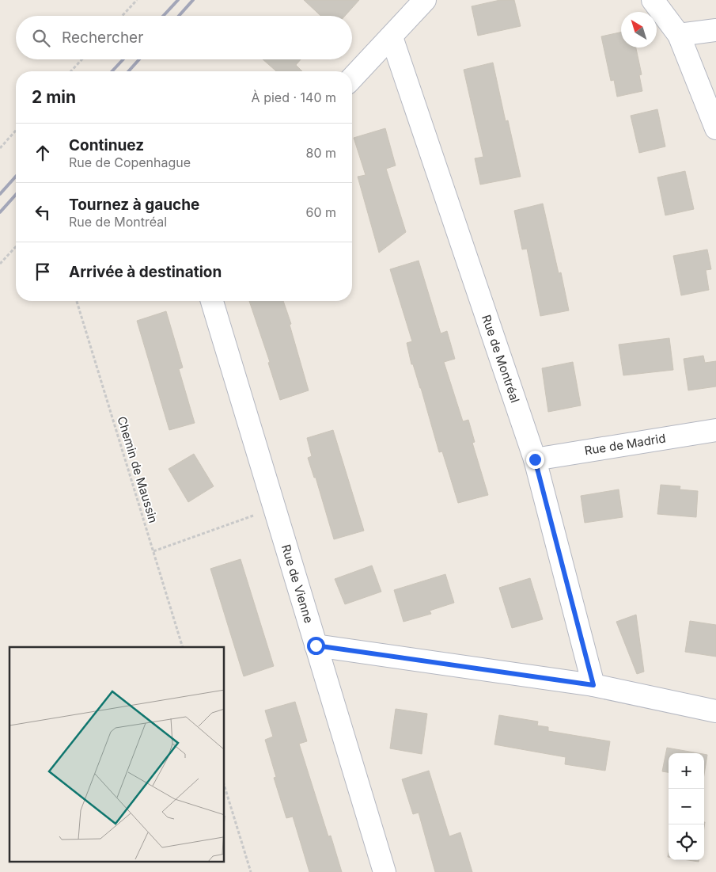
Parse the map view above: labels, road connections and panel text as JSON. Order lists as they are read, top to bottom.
{
  "streets": {
    "street": ["Rue de Montréal", "Rue de Madrid", "Rue de Vienne"],
    "path": ["Chemin de Maussin"]
  },
  "crossings": [
    ["Rue de Montréal", "Rue de Madrid"]
  ],
  "north": "top left",
  "page": {
    "search": "Rechercher",
    "heading": ["2 min", "À pied · 140 m"],
    "list": [
      ["Continuez", "Rue de Copenhague", "80 m"],
      ["Tournez à gauche", "Rue de Montréal", "60 m"],
      "Arrivée à destination"
    ],
    "map_buttons": ["+", "−"]
  }
}
